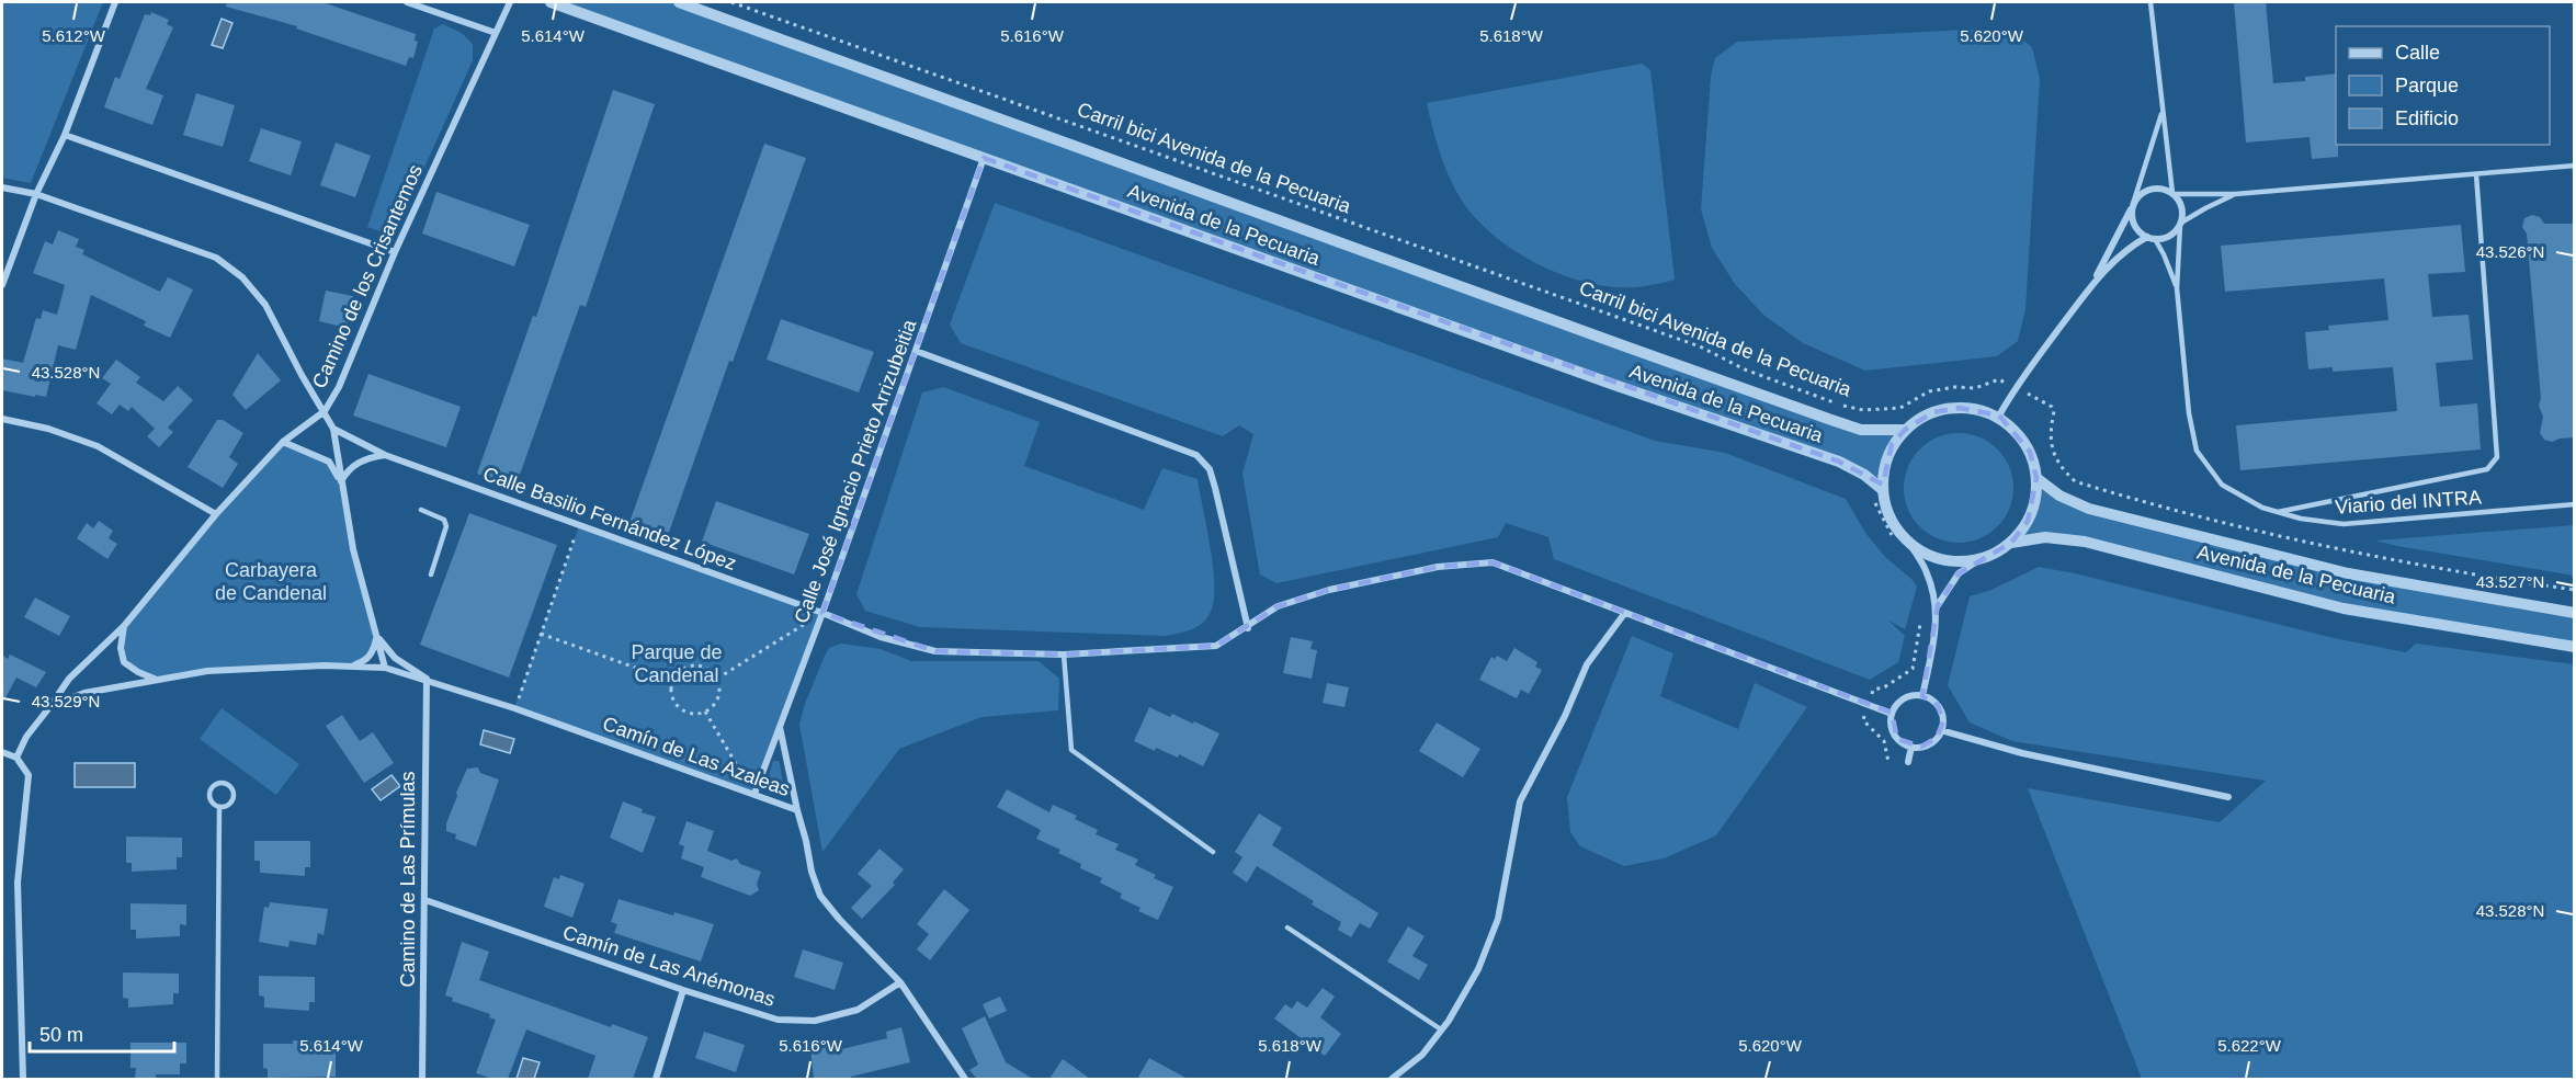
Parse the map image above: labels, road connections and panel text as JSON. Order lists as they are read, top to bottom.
{
  "streets": {
    "street": [
      "Avenida de la Pecuaria",
      "Camino de los Crisantemos",
      "Calle José Ignacio Prieto Arrizubeitia",
      "Calle Basilio Fernández López",
      "Camín de Las Azaleas",
      "Camino de Las Prímulas",
      "Camín de Las Anémonas"
    ],
    "lane": ["Viario del INTRA"],
    "path": ["Carril bici Avenida de la Pecuaria"]
  },
  "crossings": [
    ["Avenida de la Pecuaria", "Calle José Ignacio Prieto Arrizubeitia"],
    ["Camino de los Crisantemos", "Camín de Las Azaleas"],
    ["Calle José Ignacio Prieto Arrizubeitia", "Calle Basilio Fernández López"],
    ["Calle José Ignacio Prieto Arrizubeitia", "Camín de Las Azaleas"],
    ["Camín de Las Azaleas", "Camino de Las Prímulas"],
    ["Camín de Las Azaleas", "Camín de Las Anémonas"],
    ["Camino de Las Prímulas", "Camín de Las Anémonas"]
  ],
  "parks": ["Carbayera de Candenal", "Parque de Candenal"],
  "legend": ["Calle", "Parque", "Edificio"],
  "scale_bar": "50 m",
  "coordinates": [
    "5.612°W",
    "5.614°W",
    "5.616°W",
    "5.618°W",
    "5.620°W",
    "43.526°N",
    "43.528°N",
    "43.527°N",
    "43.529°N",
    "5.622°W"
  ]
}
